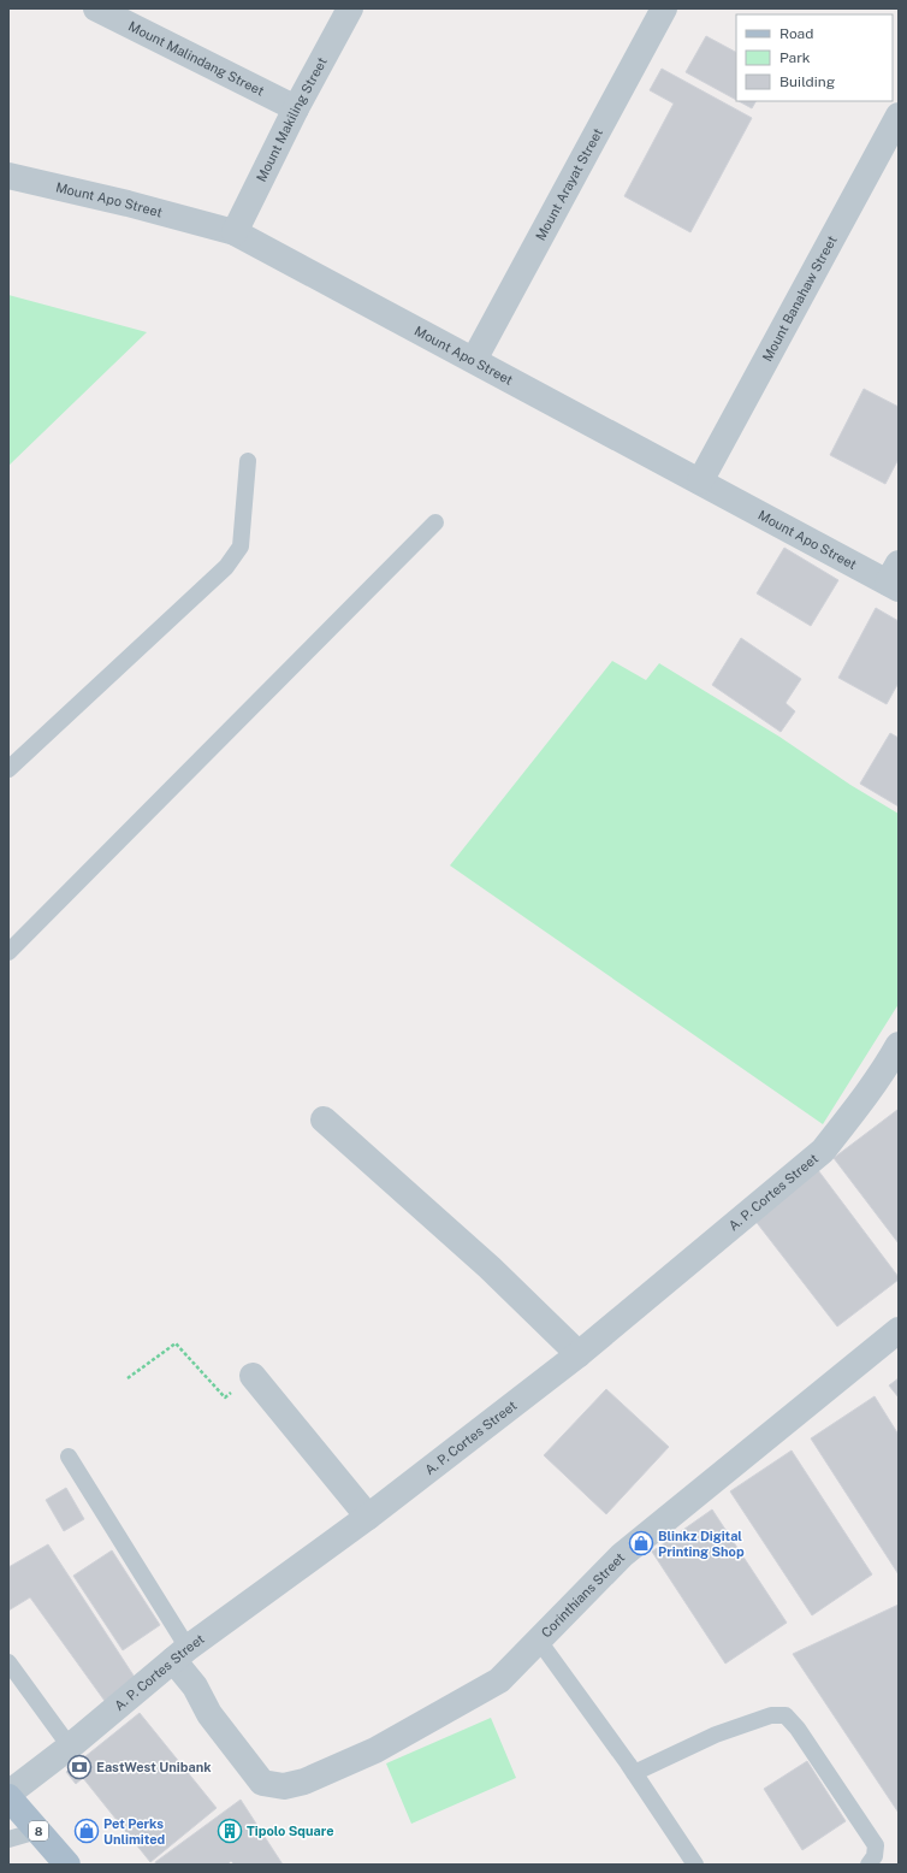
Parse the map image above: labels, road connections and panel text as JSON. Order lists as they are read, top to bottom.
{
  "streets": {
    "main road": ["8"],
    "street": [
      "Mount Malindang Street",
      "Mount Makiling Street",
      "Mount Arayat Street",
      "Mount Apo Street",
      "Mount Banahaw Street",
      "A. P. Cortes Street",
      "Corinthians Street"
    ]
  },
  "crossings": [
    ["Mount Malindang Street", "Mount Makiling Street"],
    ["Mount Makiling Street", "Mount Apo Street"],
    ["Mount Arayat Street", "Mount Apo Street"],
    ["Mount Apo Street", "Mount Banahaw Street"],
    ["A. P. Cortes Street", "Corinthians Street"],
    ["A. P. Cortes Street", "8"]
  ],
  "places": {
    "shop": ["Blinkz Digital Printing Shop", "Pet Perks Unlimited"],
    "bank": ["EastWest Unibank"],
    "building": ["Tipolo Square"]
  },
  "legend": ["Road", "Park", "Building"]
}
